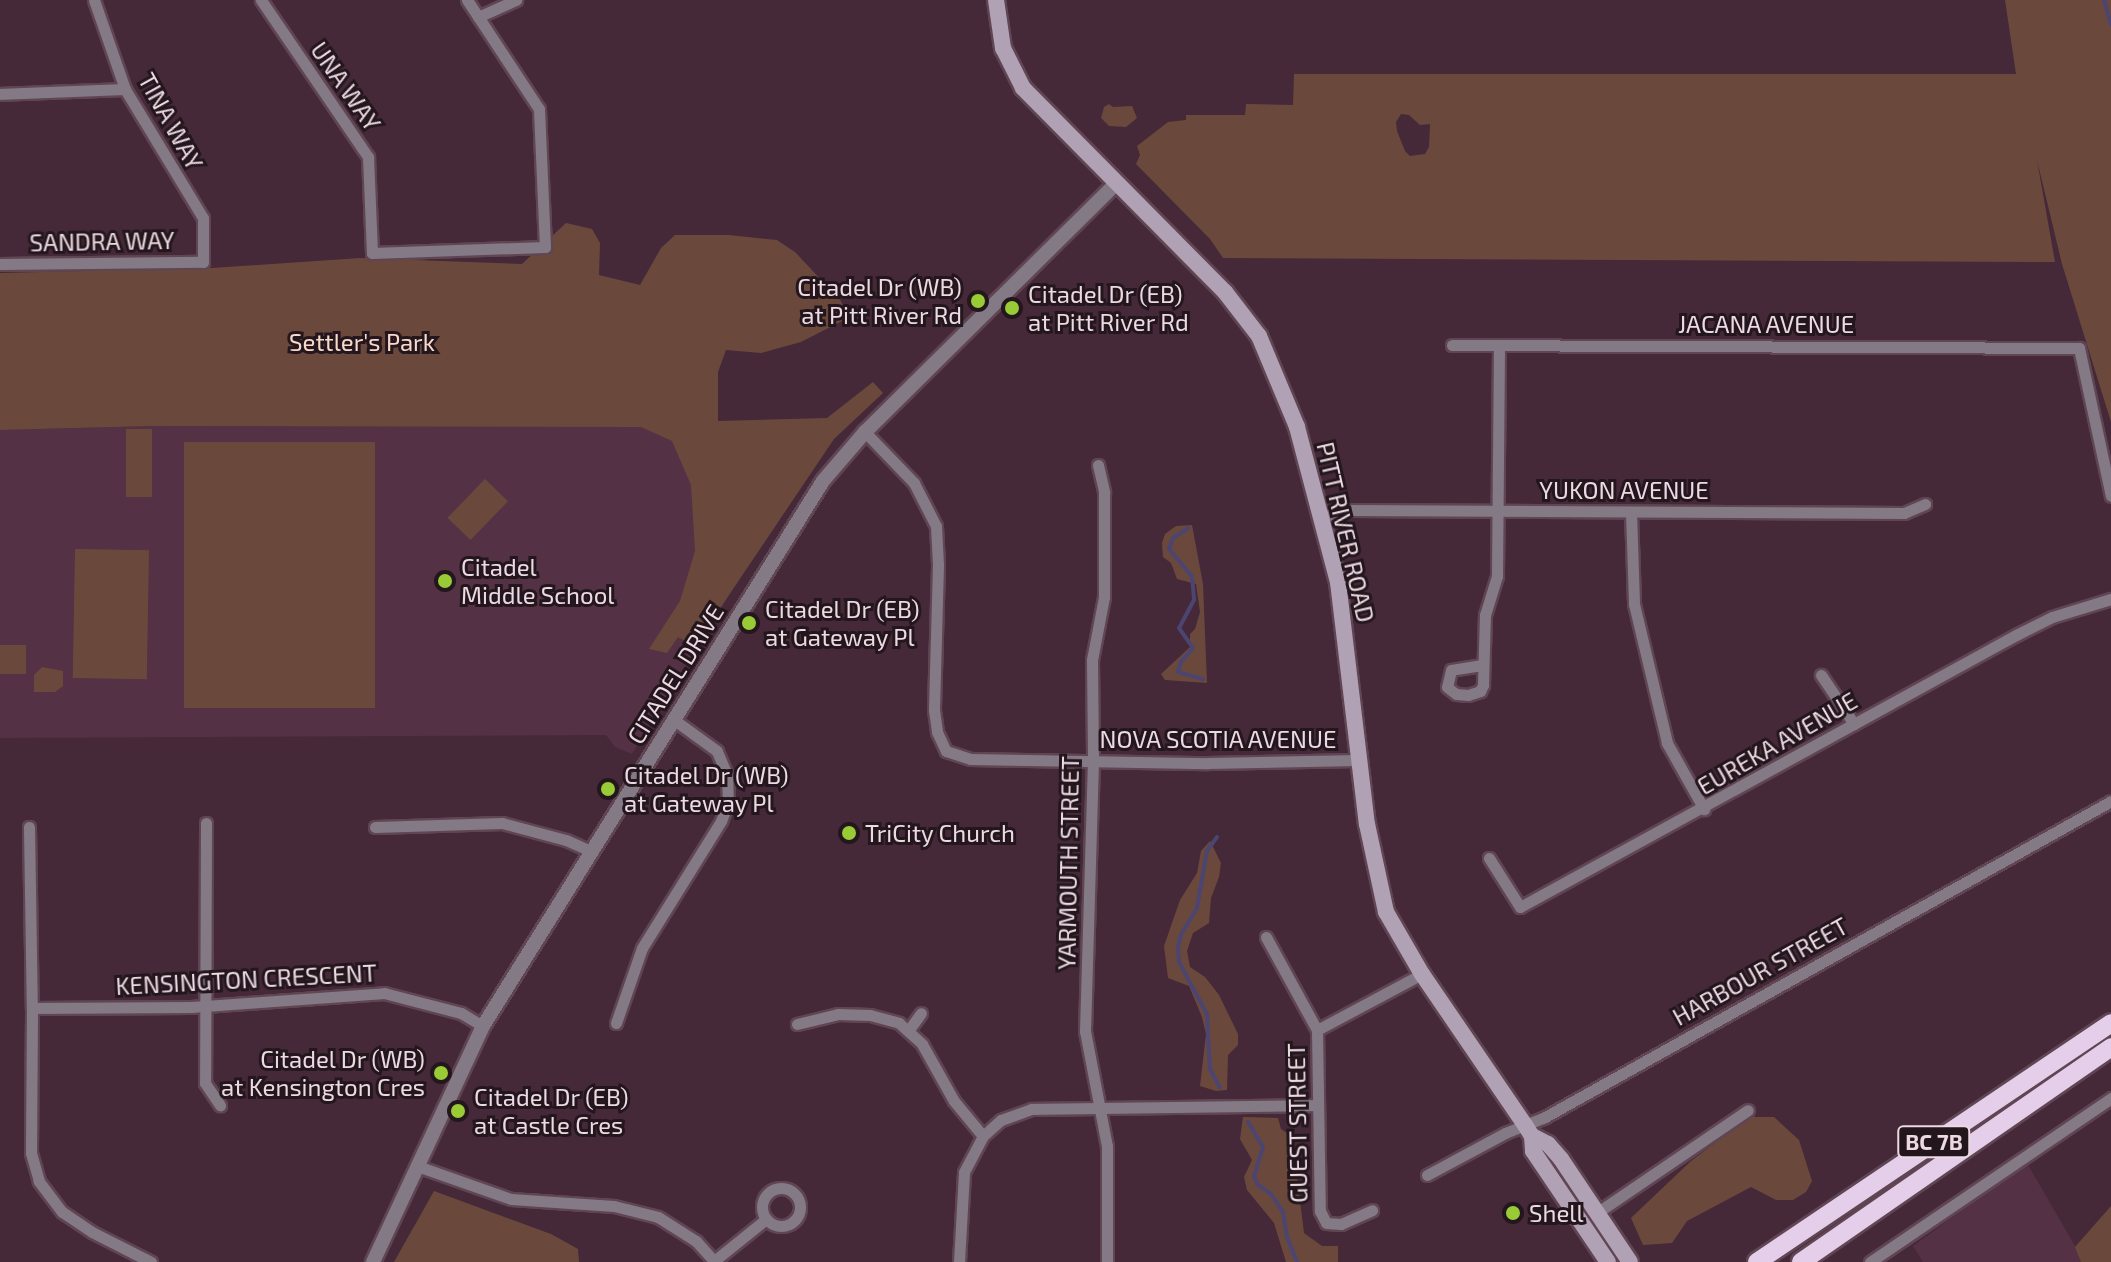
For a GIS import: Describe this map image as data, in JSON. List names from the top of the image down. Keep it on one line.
{"streets":{"highway":["BC 7B"],"main road":["PITT RIVER ROAD"],"street":["UNA WAY","TINA WAY","SANDRA WAY","JACANA AVENUE","YUKON AVENUE","CITADEL DRIVE","NOVA SCOTIA AVENUE","EUREKA AVENUE","YARMOUTH STREET","HARBOUR STREET","KENSINGTON CRESCENT","GUEST STREET"]},"crossings":[["TINA WAY","SANDRA WAY"],["YUKON AVENUE","PITT RIVER ROAD"],["PITT RIVER ROAD","CITADEL DRIVE"],["PITT RIVER ROAD","NOVA SCOTIA AVENUE"],["PITT RIVER ROAD","HARBOUR STREET"],["CITADEL DRIVE","NOVA SCOTIA AVENUE"],["CITADEL DRIVE","KENSINGTON CRESCENT"],["NOVA SCOTIA AVENUE","YARMOUTH STREET"]],"parks":["Settler's Park"],"places":["Citadel Dr (WB) at Pitt River Rd","Citadel Dr (EB) at Pitt River Rd","Citadel Middle School","Citadel Dr (EB) at Gateway Pl","Citadel Dr (WB) at Gateway Pl","TriCity Church","Citadel Dr (WB) at Kensington Cres","Citadel Dr (EB) at Castle Cres","Shell"]}
